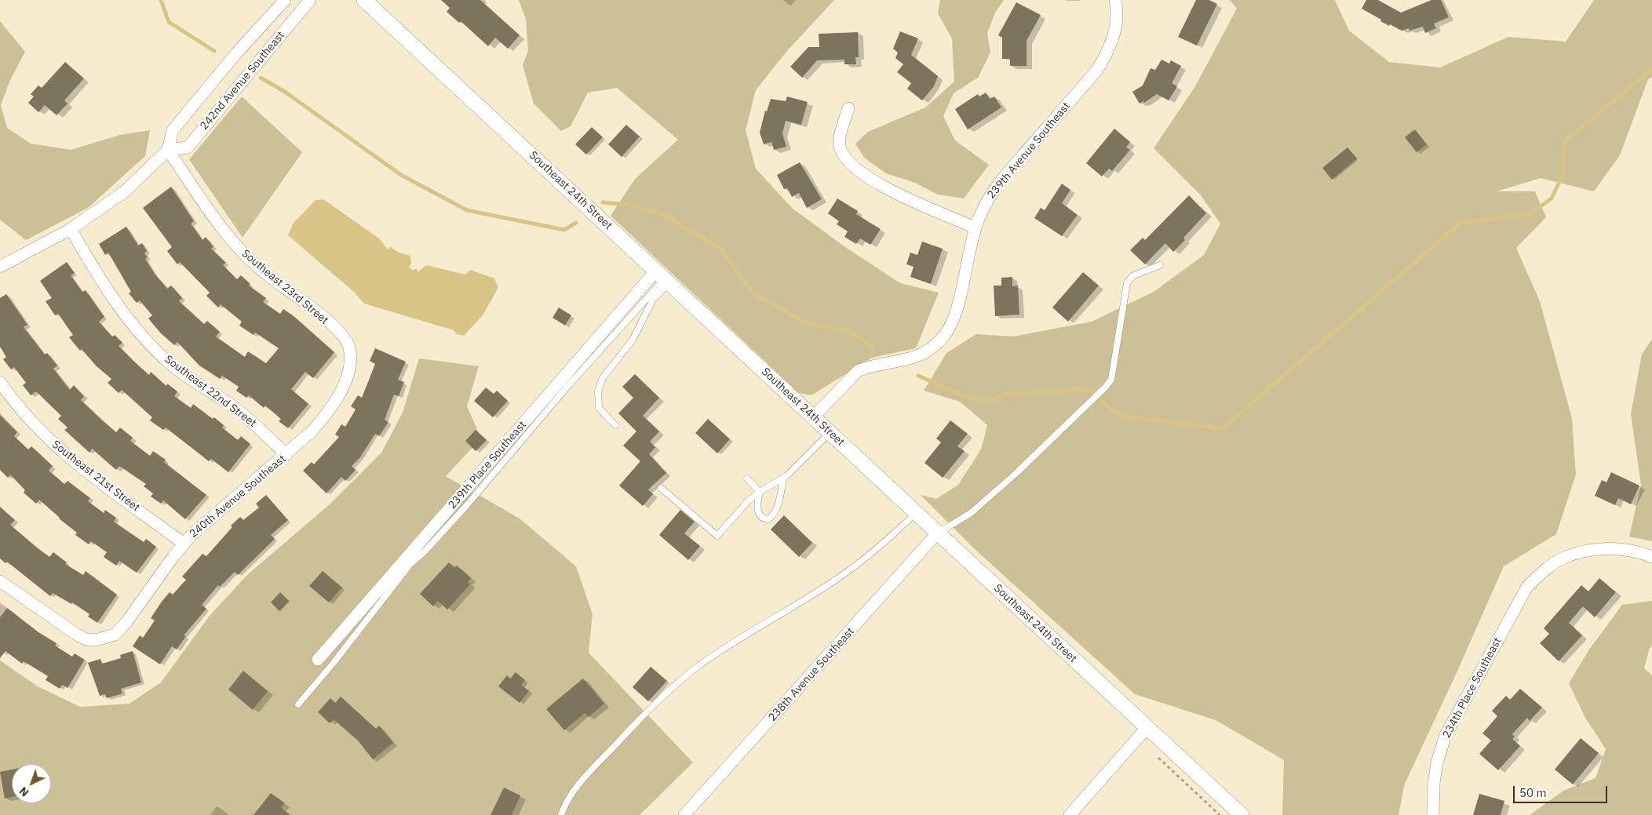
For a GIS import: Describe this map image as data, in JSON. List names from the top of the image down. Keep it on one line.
{"streets":{"street":["242nd Avenue Southeast","239th Avenue Southeast","Southeast 24th Street","Southeast 23rd Street","Southeast 22nd Street","239th Place Southeast","Southeast 21st Street","240th Avenue Southeast","238th Avenue Southeast","234th Place Southeast"]},"crossings":[["242nd Avenue Southeast","Southeast 23rd Street"],["239th Avenue Southeast","Southeast 24th Street"],["Southeast 24th Street","239th Place Southeast"],["Southeast 24th Street","238th Avenue Southeast"],["Southeast 23rd Street","240th Avenue Southeast"],["Southeast 22nd Street","240th Avenue Southeast"],["Southeast 21st Street","240th Avenue Southeast"]],"scale_bar":"50 m","north":"bottom left"}
